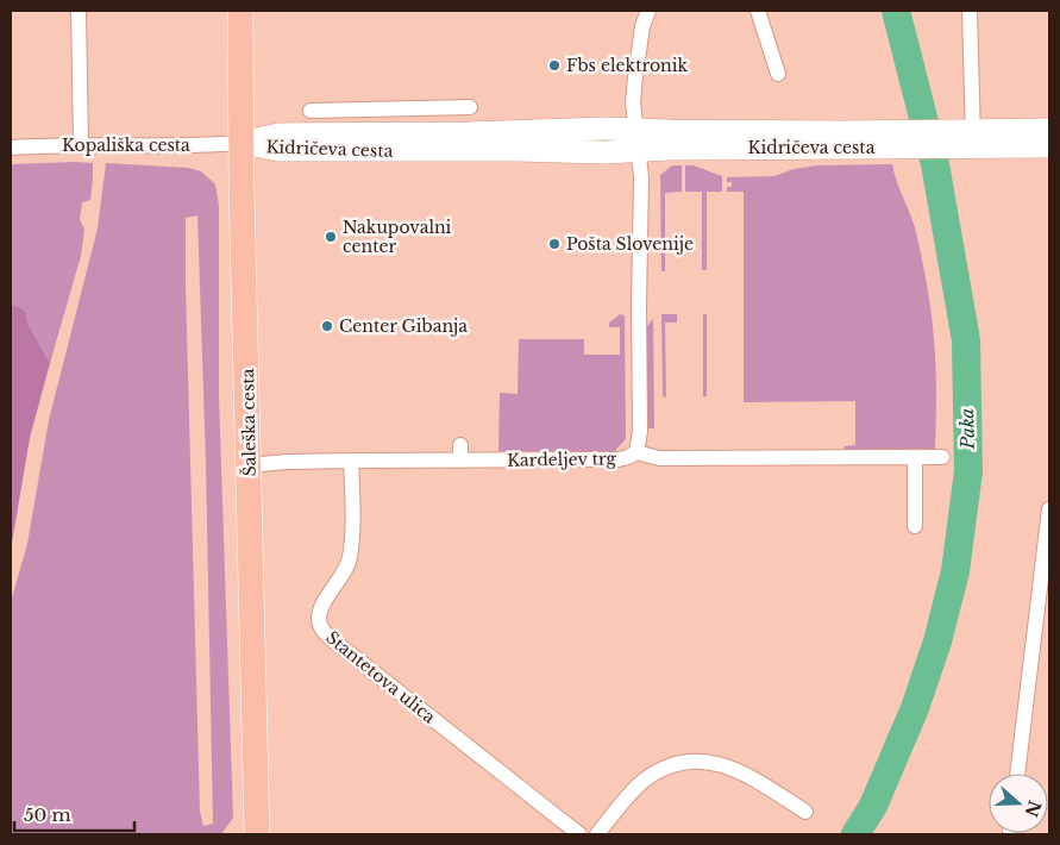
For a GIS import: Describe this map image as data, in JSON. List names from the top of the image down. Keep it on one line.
{"streets":{"main road":["Kidričeva cesta","Šaleška cesta"],"street":["Kopališka cesta","Kardeljev trg","Stantetova ulica"]},"crossings":[["Kopališka cesta","Kidričeva cesta"],["Kopališka cesta","Šaleška cesta"],["Kidričeva cesta","Šaleška cesta"],["Šaleška cesta","Kardeljev trg"],["Kardeljev trg","Stantetova ulica"]],"water":["Paka"],"places":["Fbs elektronik","Nakupovalni center","Pošta Slovenije","Center Gibanja"],"scale_bar":"50 m","north":"right"}
